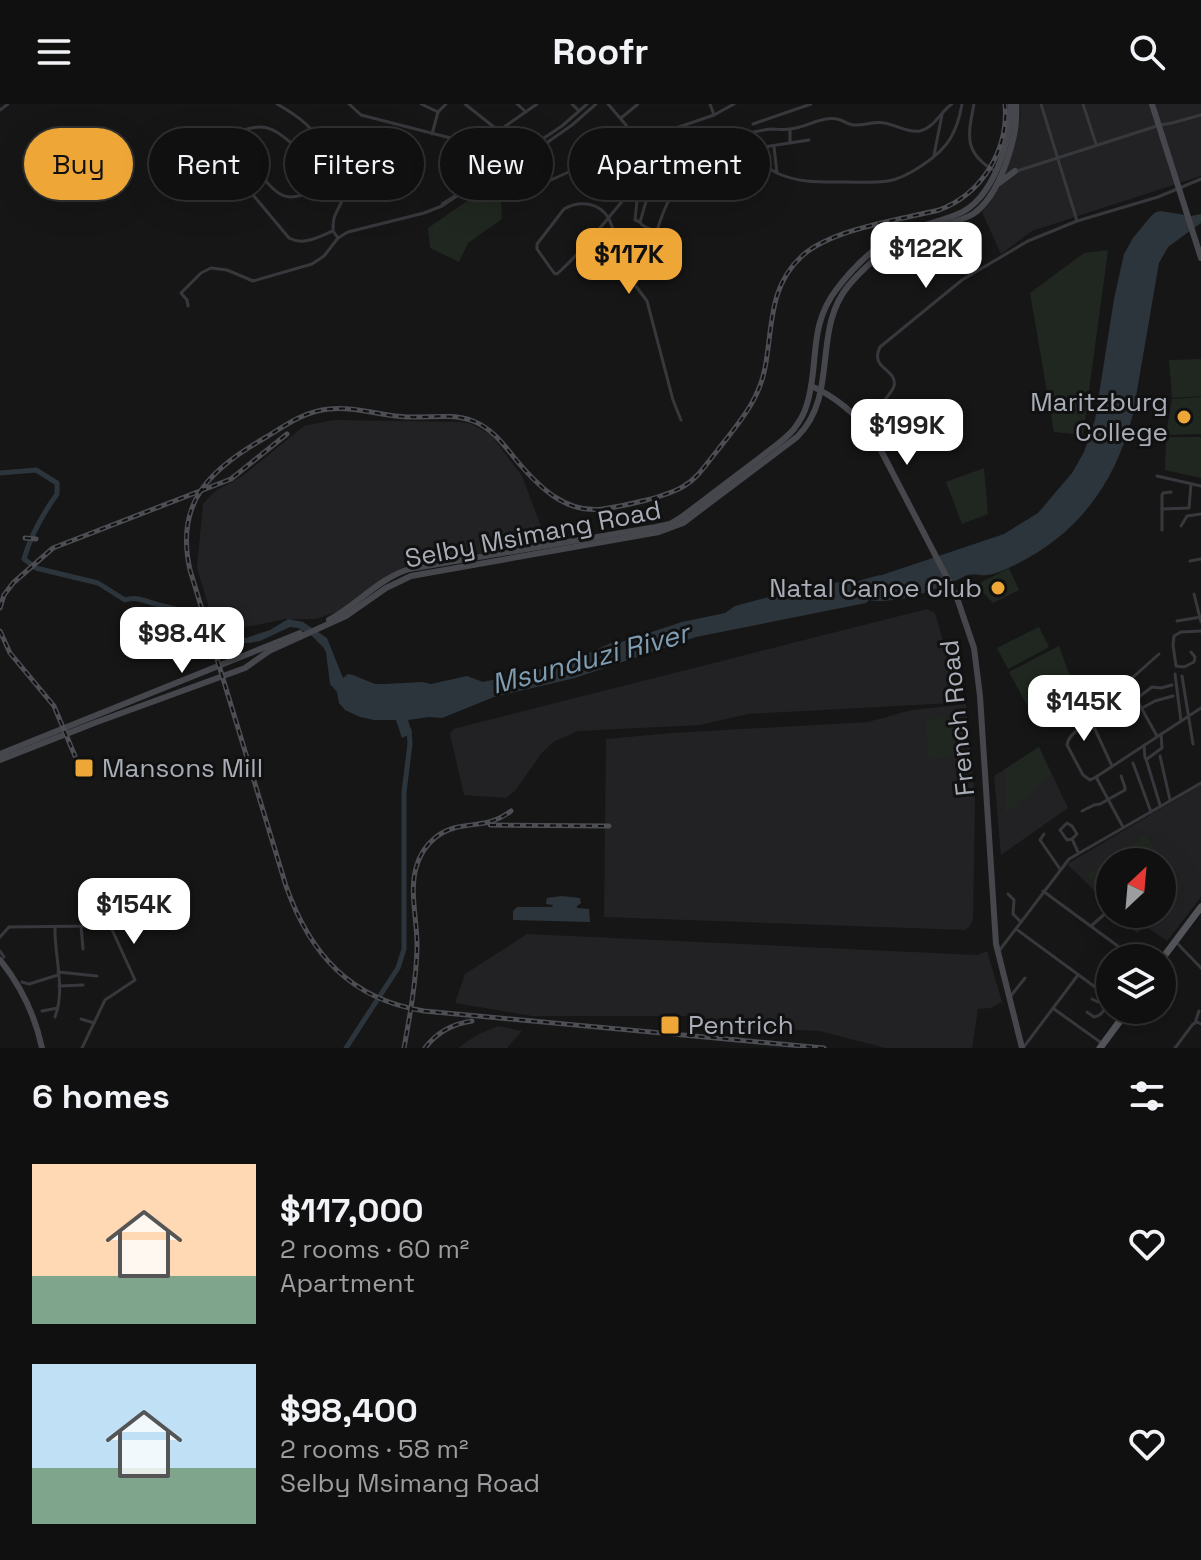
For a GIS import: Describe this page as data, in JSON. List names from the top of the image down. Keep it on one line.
{"streets":{"main road":["Selby Msimang Road","French Road"]},"crossings":[["Selby Msimang Road","French Road"]],"water":["Msunduzi River"],"places":{"other":["Maritzburg College","Natal Canoe Club"],"transit":["Mansons Mill","Pentrich"]},"north":"top right","page":{"header":"Roofr","chip":["Buy","Rent","Filters","New","Apartment"],"price":["$122K","$117K","$199K","$98.4K","$145K","$154K"],"heading":"6 homes","list":[{"name":"$117,000","note":"2 rooms · 60 m² · Apartment"},{"name":"$98,400","note":"2 rooms · 58 m² · Selby Msimang Road"}]}}
